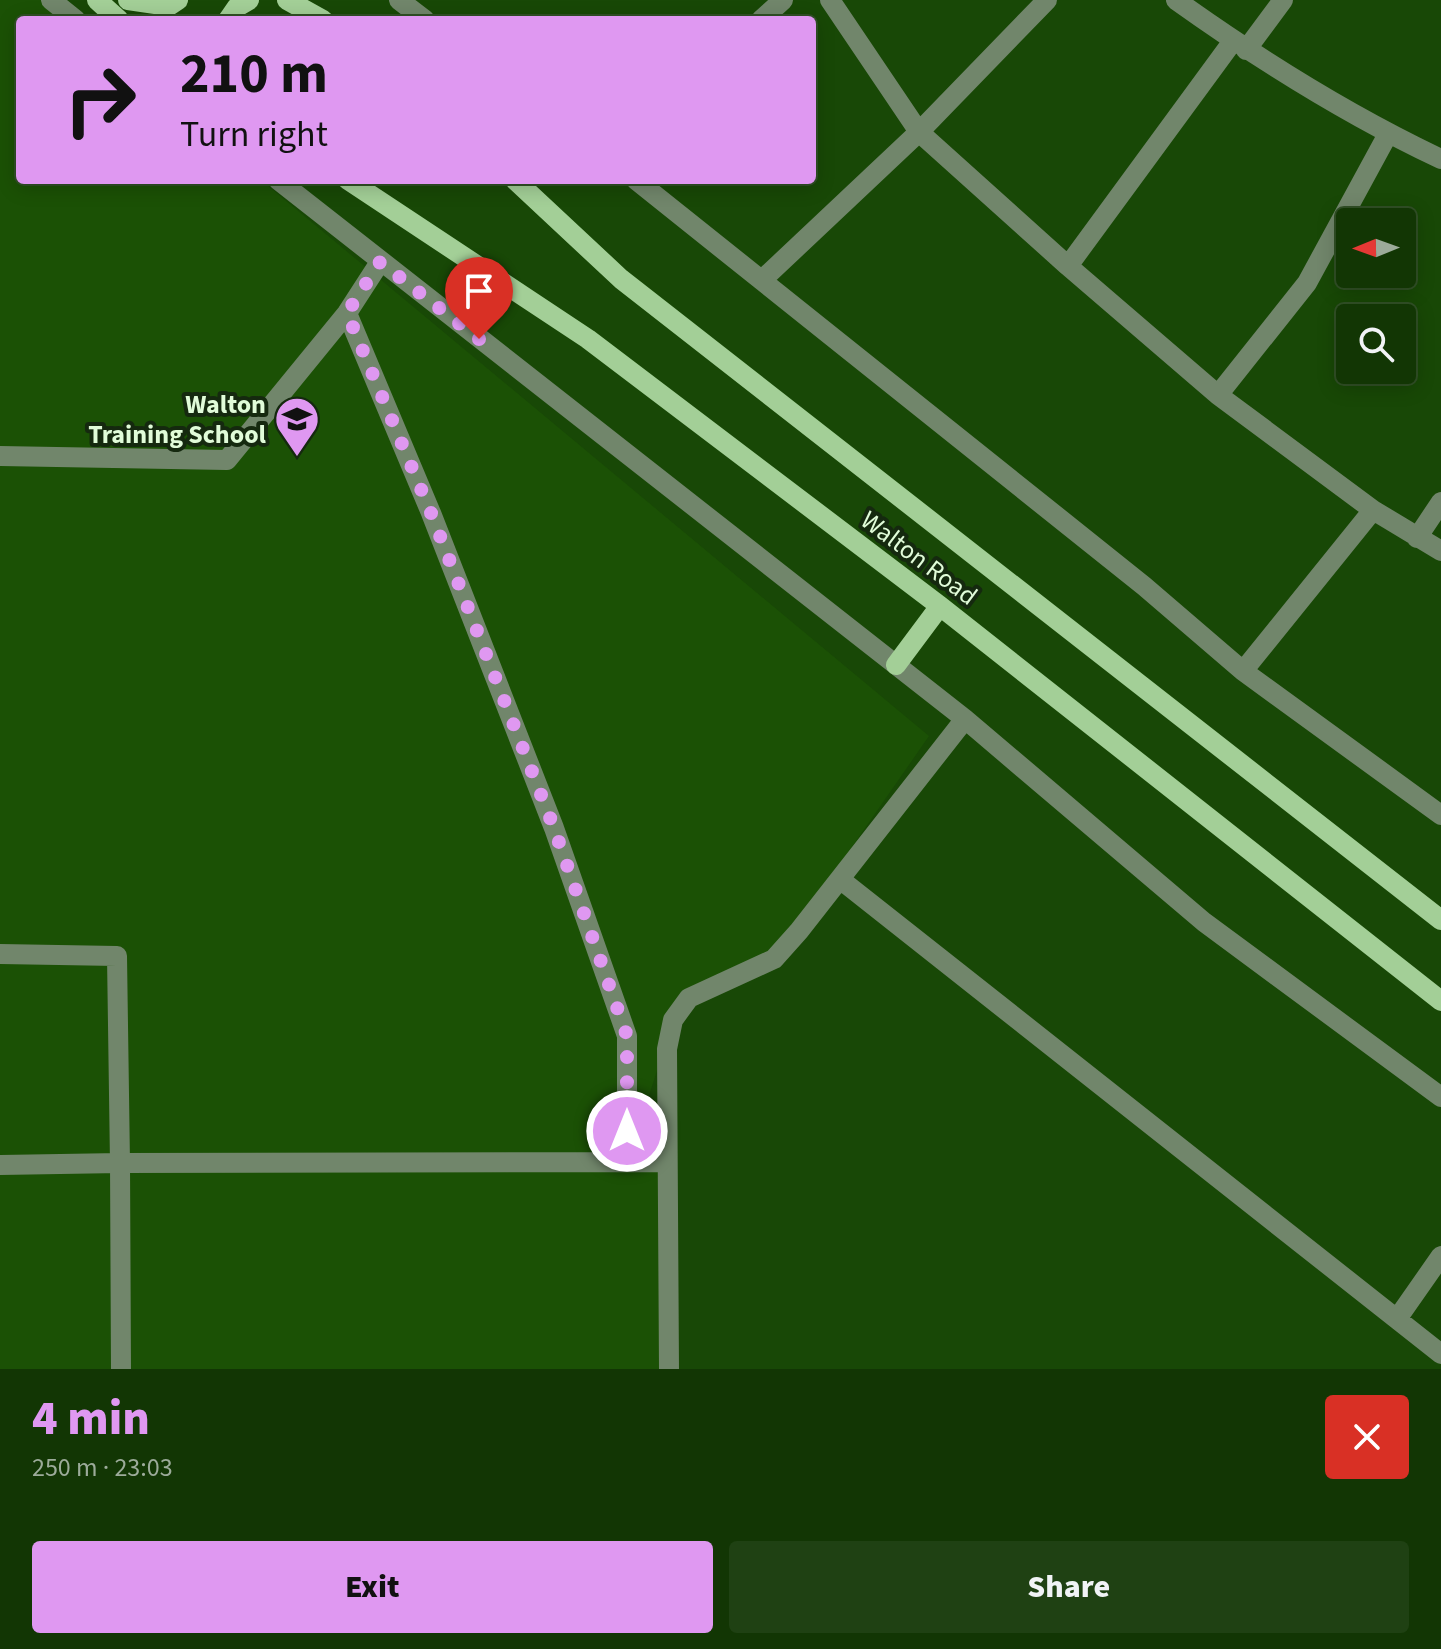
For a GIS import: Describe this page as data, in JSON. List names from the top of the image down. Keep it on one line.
{"streets":{"main road":["Walton Road"]},"places":{"school or university":["Walton Training School"]},"north":"left","page":{"turn":["210 m","Turn right"],"heading":["4 min","250 m · 23:03"],"buttons":["Exit","Share"]}}
